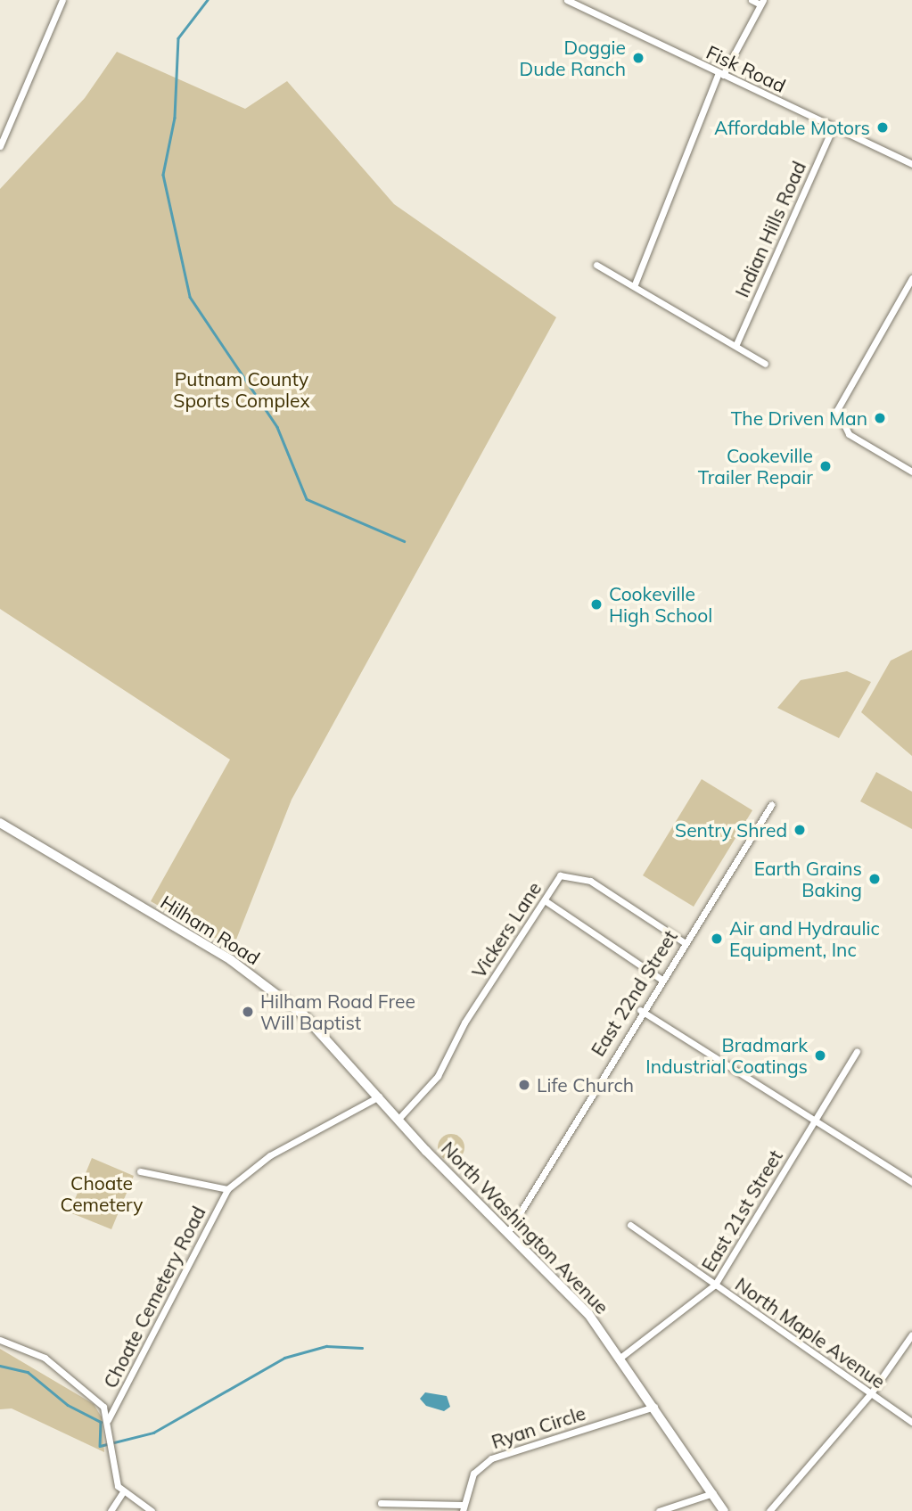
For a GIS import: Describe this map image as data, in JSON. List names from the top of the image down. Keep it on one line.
{"streets":{"main road":["Hilham Road","North Washington Avenue"],"street":["Fisk Road","Indian Hills Road","Vickers Lane","East 22nd Street","East 21st Street","Choate Cemetery Road","North Maple Avenue","Ryan Circle"]},"crossings":[["Fisk Road","Indian Hills Road"],["Hilham Road","North Washington Avenue"],["Hilham Road","Choate Cemetery Road"],["Vickers Lane","East 22nd Street"],["Vickers Lane","North Washington Avenue"],["East 22nd Street","North Washington Avenue"],["East 21st Street","North Washington Avenue"],["East 21st Street","North Maple Avenue"],["North Washington Avenue","Choate Cemetery Road"],["North Washington Avenue","Ryan Circle"]],"parks":["Putnam County Sports Complex","Choate Cemetery"],"places":["Doggie Dude Ranch","Affordable Motors","The Driven Man","Cookeville Trailer Repair","Cookeville High School","Sentry Shred","Earth Grains Baking","Air and Hydraulic Equipment, Inc","Hilham Road Free Will Baptist","Bradmark Industrial Coatings","Life Church"]}
